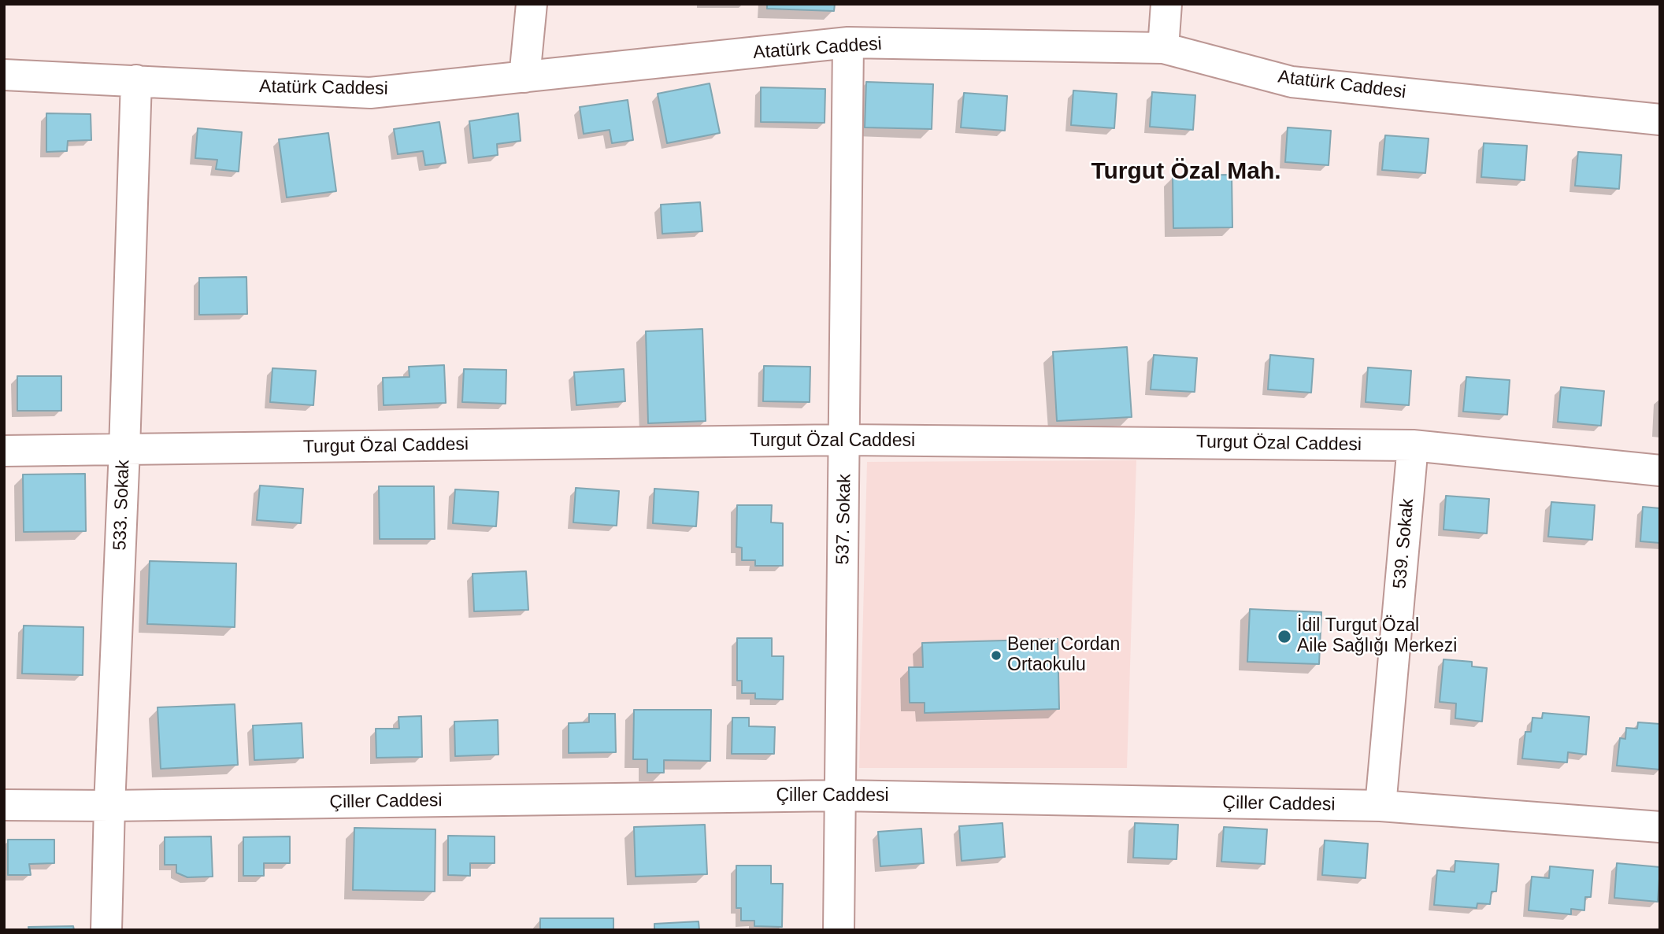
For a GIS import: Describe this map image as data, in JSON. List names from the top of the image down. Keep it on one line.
{"streets":{"street":["Atatürk Caddesi","Turgut Özal Caddesi","533. Sokak","537. Sokak","539. Sokak","Çiller Caddesi"]},"crossings":[["Atatürk Caddesi","533. Sokak"],["Atatürk Caddesi","537. Sokak"],["Turgut Özal Caddesi","533. Sokak"],["Turgut Özal Caddesi","537. Sokak"],["Turgut Özal Caddesi","539. Sokak"],["533. Sokak","Çiller Caddesi"],["537. Sokak","Çiller Caddesi"],["539. Sokak","Çiller Caddesi"]],"districts":["Turgut Özal Mah."],"places":["İdil Turgut Özal Aile Sağlığı Merkezi","Bener Cordan Ortaokulu"]}
